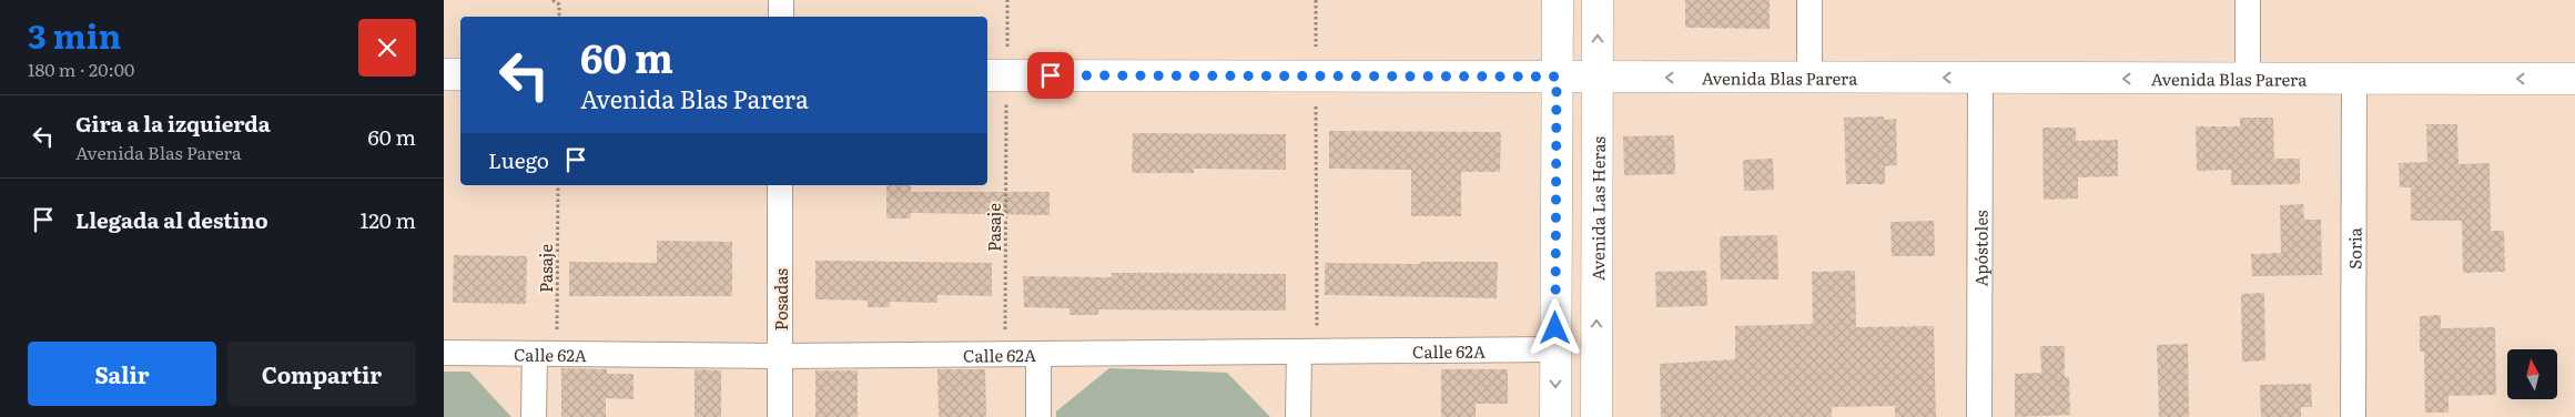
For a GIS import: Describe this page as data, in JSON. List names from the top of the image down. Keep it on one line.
{"streets":{"main road":["Avenida Blas Parera","Avenida Las Heras"],"street":["Apóstoles","Soria","Posadas","Calle 62A"],"path":["Pasaje"]},"crossings":[["Avenida Blas Parera","Avenida Las Heras"],["Avenida Blas Parera","Pasaje"],["Avenida Blas Parera","Apóstoles"],["Avenida Blas Parera","Soria"],["Pasaje","Calle 62A"],["Posadas","Calle 62A"]],"one_way":["Avenida Blas Parera"],"north":"top","page":{"heading":["3 min","180 m · 20:00"],"turn":["60 m","Avenida Blas Parera"],"list":[{"name":"Gira a la izquierda","note":"Avenida Blas Parera","value":"60 m"},{"name":"Llegada al destino","value":"120 m"}],"then":"Luego","buttons":["Salir","Compartir"]}}
